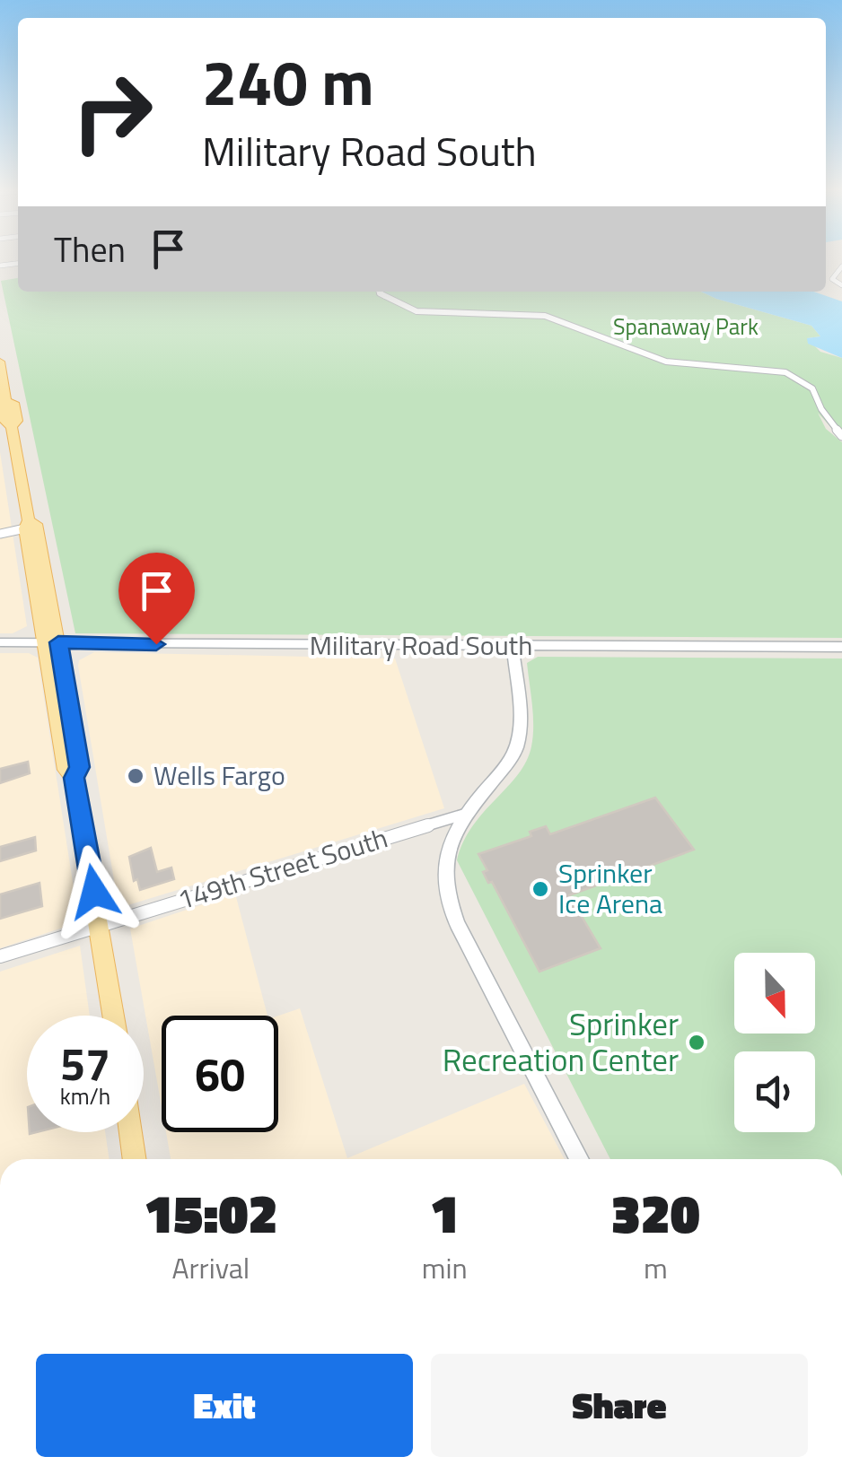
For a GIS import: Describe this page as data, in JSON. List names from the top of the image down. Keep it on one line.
{"streets":{"main road":["Military Road South"],"street":["149th Street South"]},"parks":["Spanaway Park"],"places":["Wells Fargo","Sprinker Ice Arena","Sprinker Recreation Center"],"north":"bottom","page":{"turn":["240 m","Military Road South"],"then":"Then","speed":"57 km/h","limit":"60","eta":["15:02","Arrival","1","min","320","m"],"buttons":["Exit","Share"]}}
